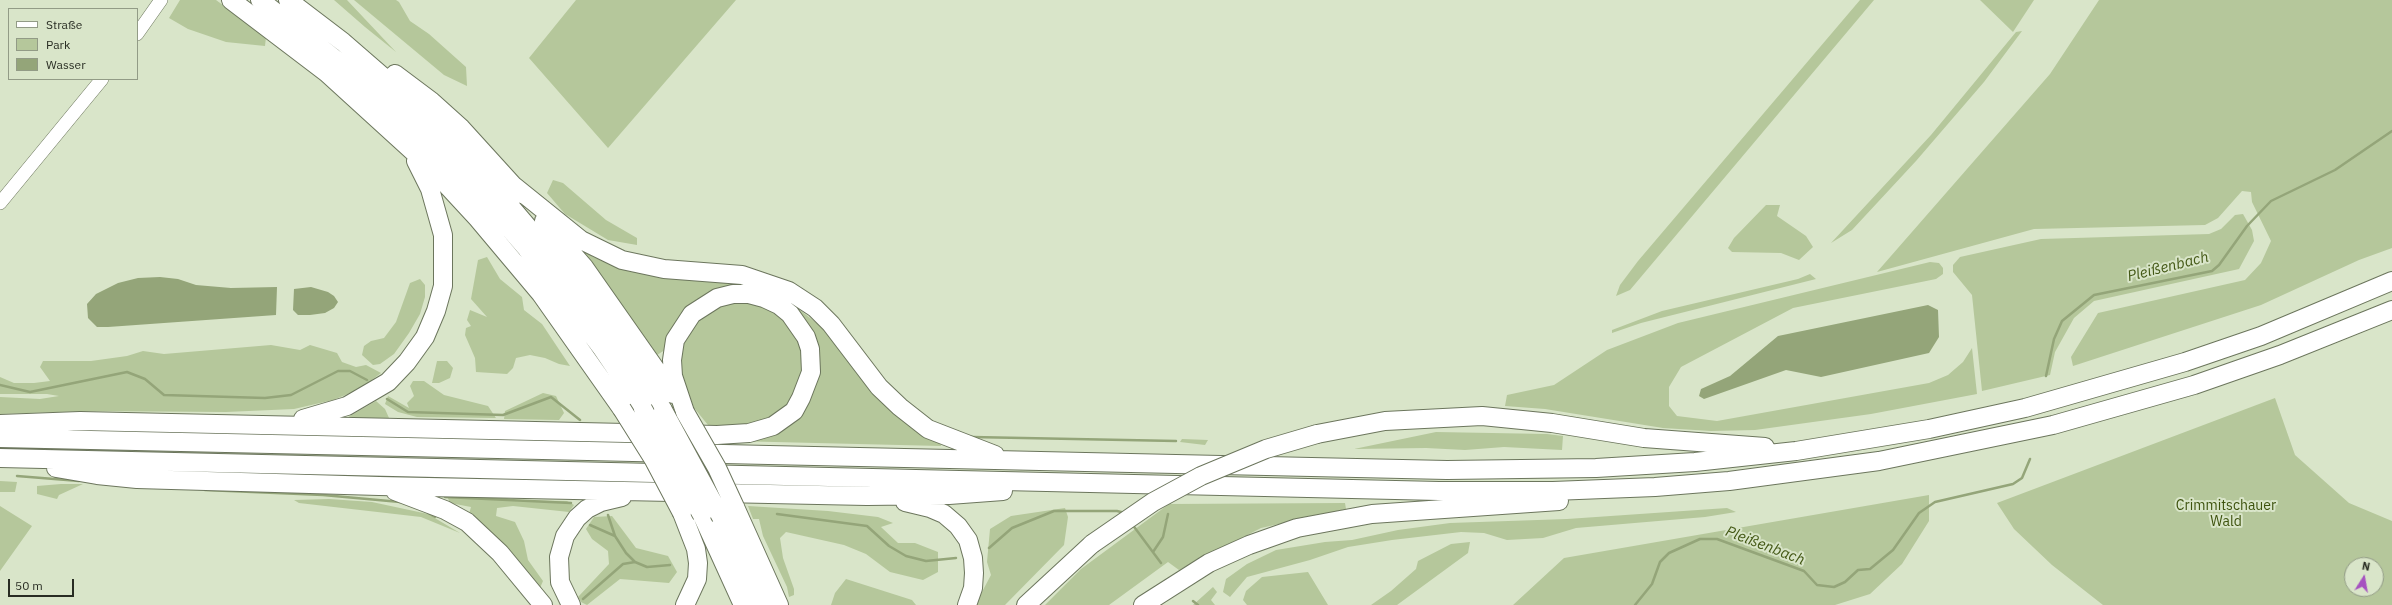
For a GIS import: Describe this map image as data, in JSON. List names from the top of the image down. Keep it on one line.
{"water":["Pleißenbach"],"parks":["Crimmitschauer Wald"],"legend":["Straße","Park","Wasser"],"scale_bar":"50 m","north":"top"}
